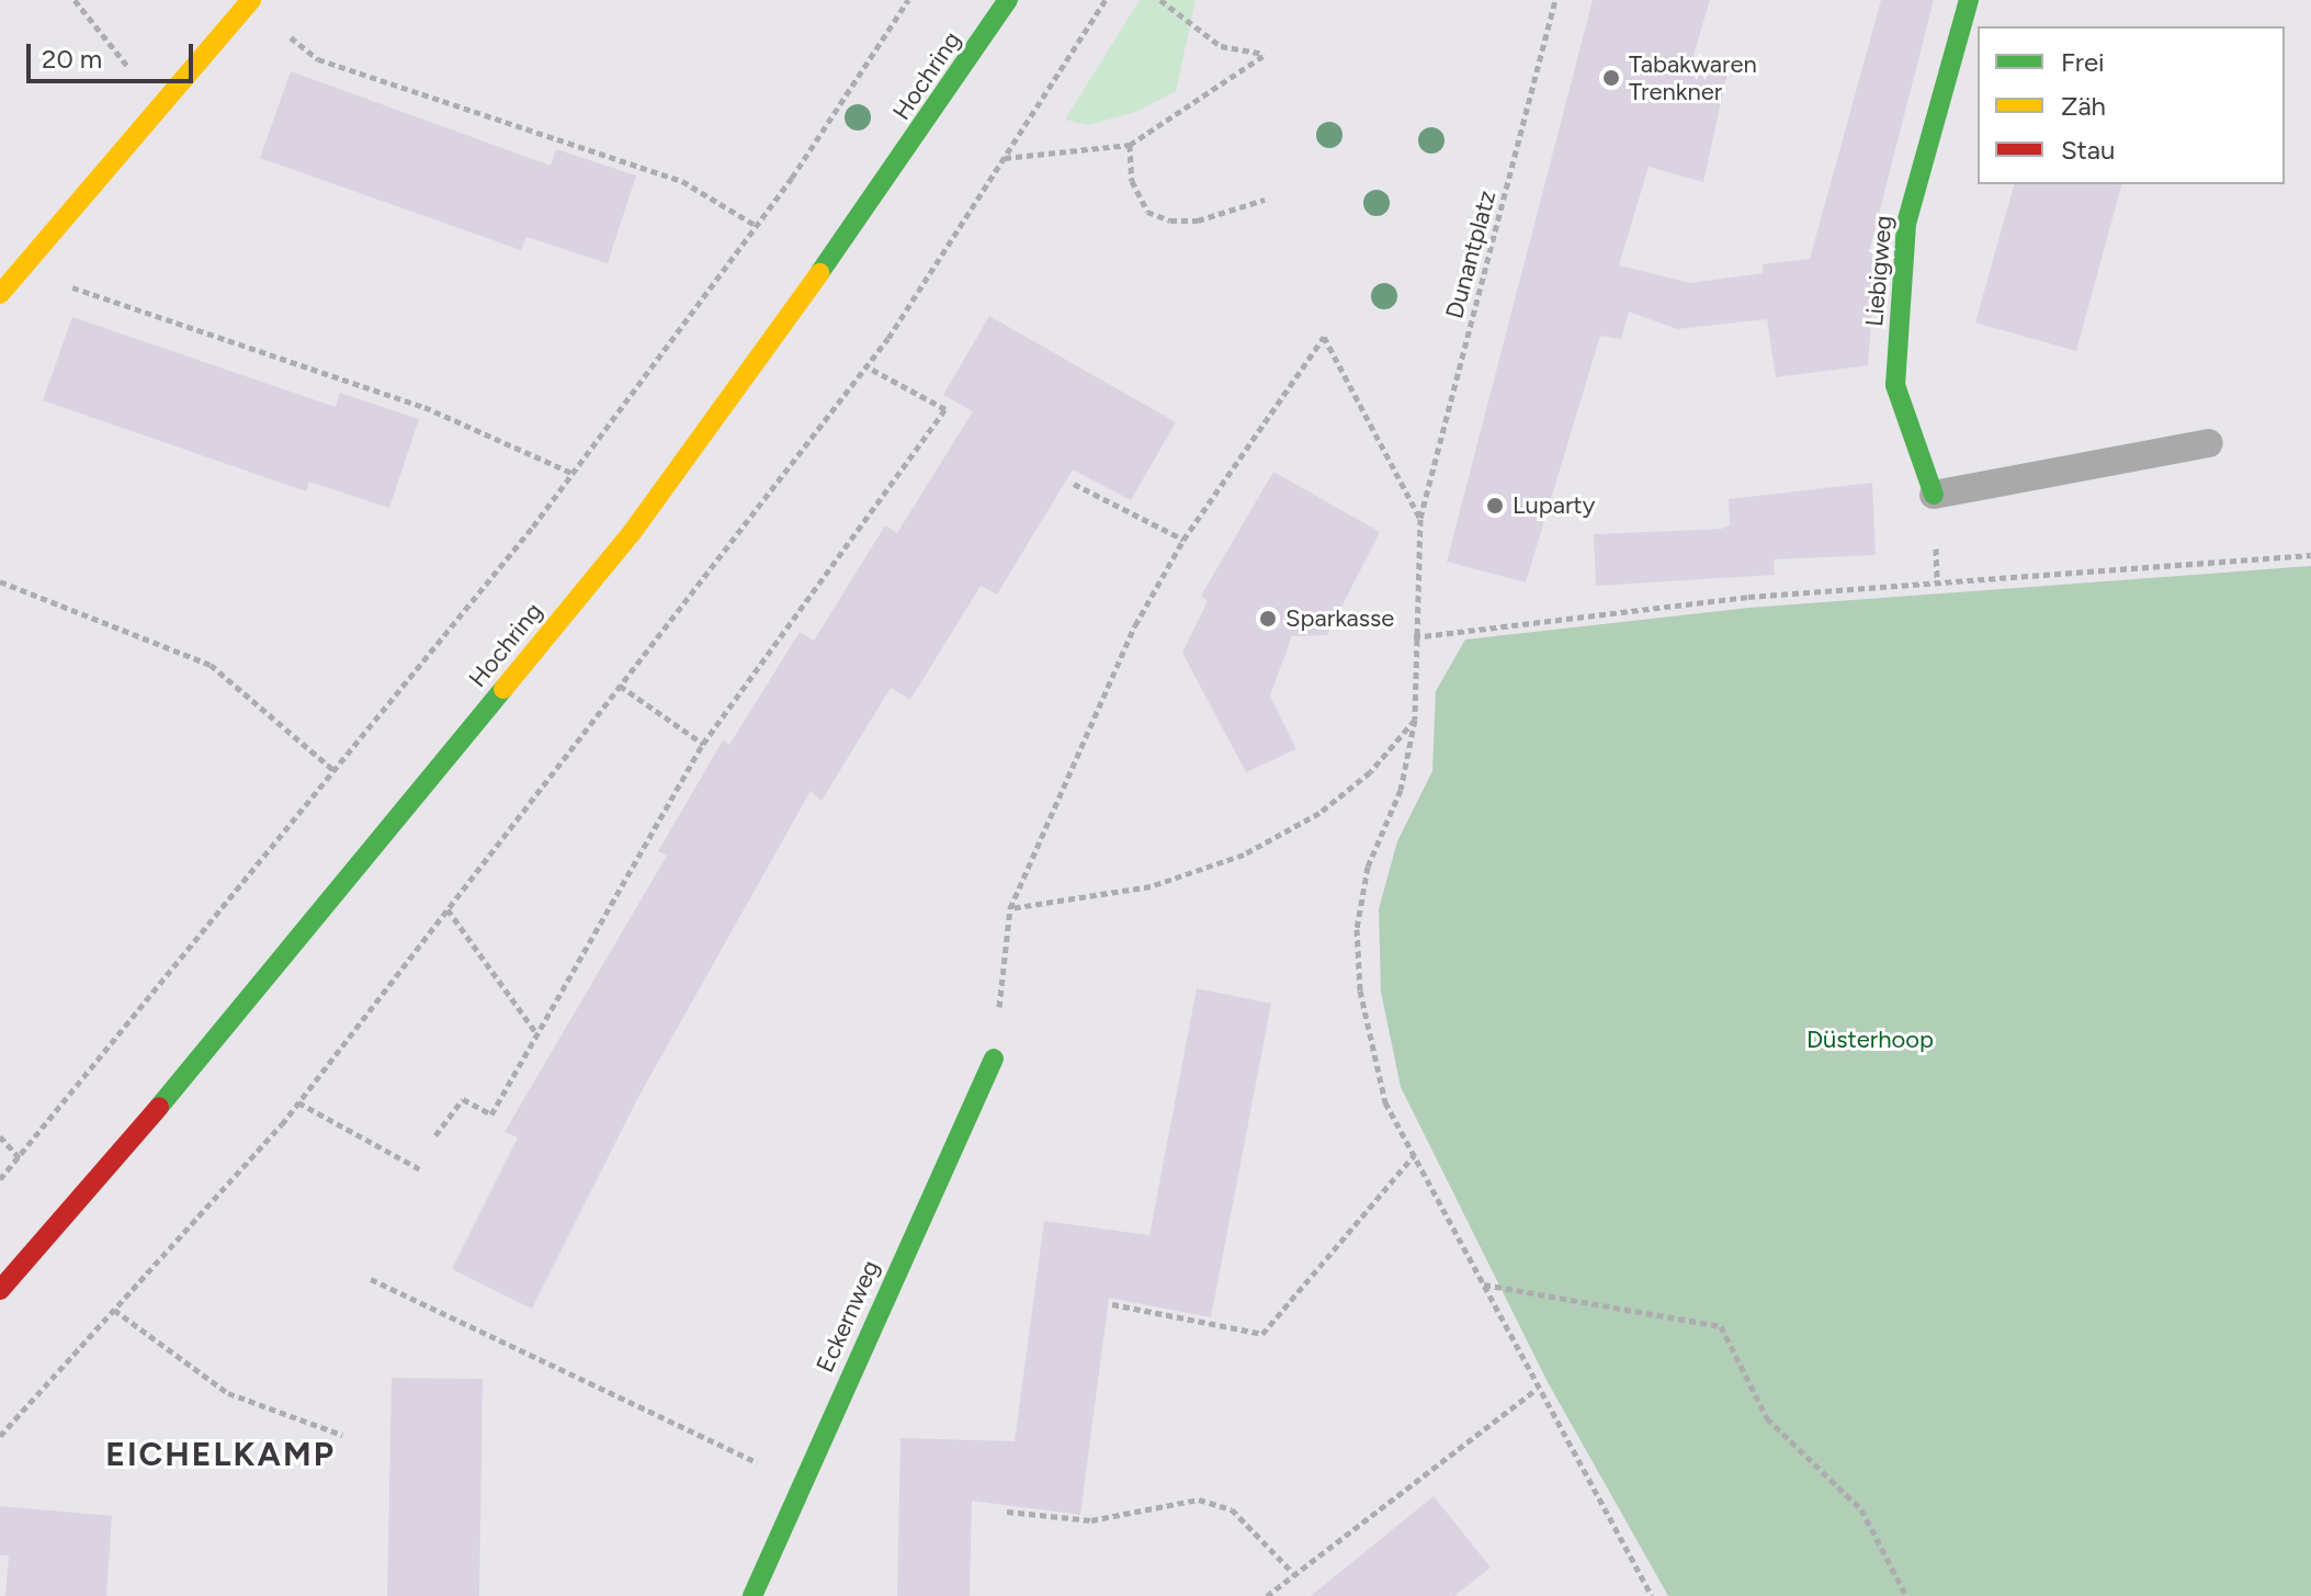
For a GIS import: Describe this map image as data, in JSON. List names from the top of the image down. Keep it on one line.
{"streets":{"street":["Hochring","Liebigweg","Eckernweg"],"path":["Dunantplatz"]},"districts":["EICHELKAMP"],"parks":["Düsterhoop"],"places":["Tabakwaren Trenkner","Luparty","Sparkasse"],"legend":["Frei","Zäh","Stau"],"scale_bar":"20 m"}
